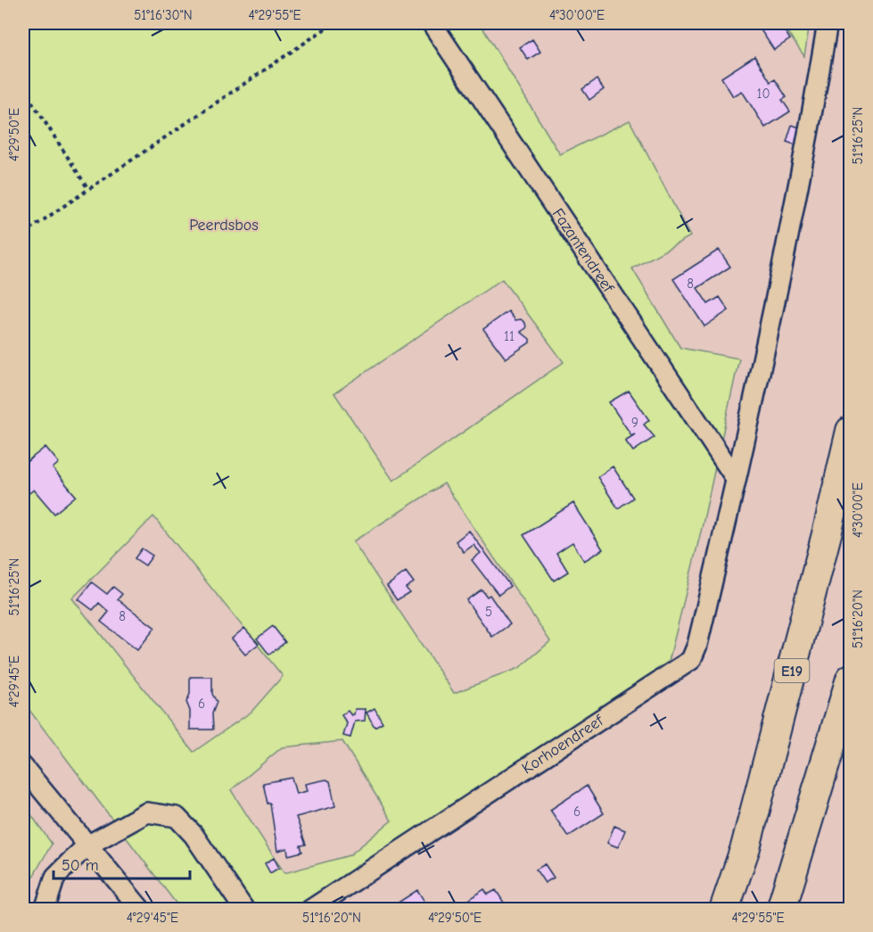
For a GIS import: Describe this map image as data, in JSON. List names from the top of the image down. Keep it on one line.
{"streets":{"highway":["E19"],"street":["Fazantendreef","Korhoendreef"]},"crossings":[["Fazantendreef","Korhoendreef"]],"parks":["Peerdsbos"],"house_numbers":["10","8","11","9","5","8","6","6"],"scale_bar":"50 m","coordinates":["51°16'30\"N","4°29'55\"E","4°30'00\"E","4°29'50\"E","51°16'25\"N","51°16'20\"N","4°29'45\"E"]}
